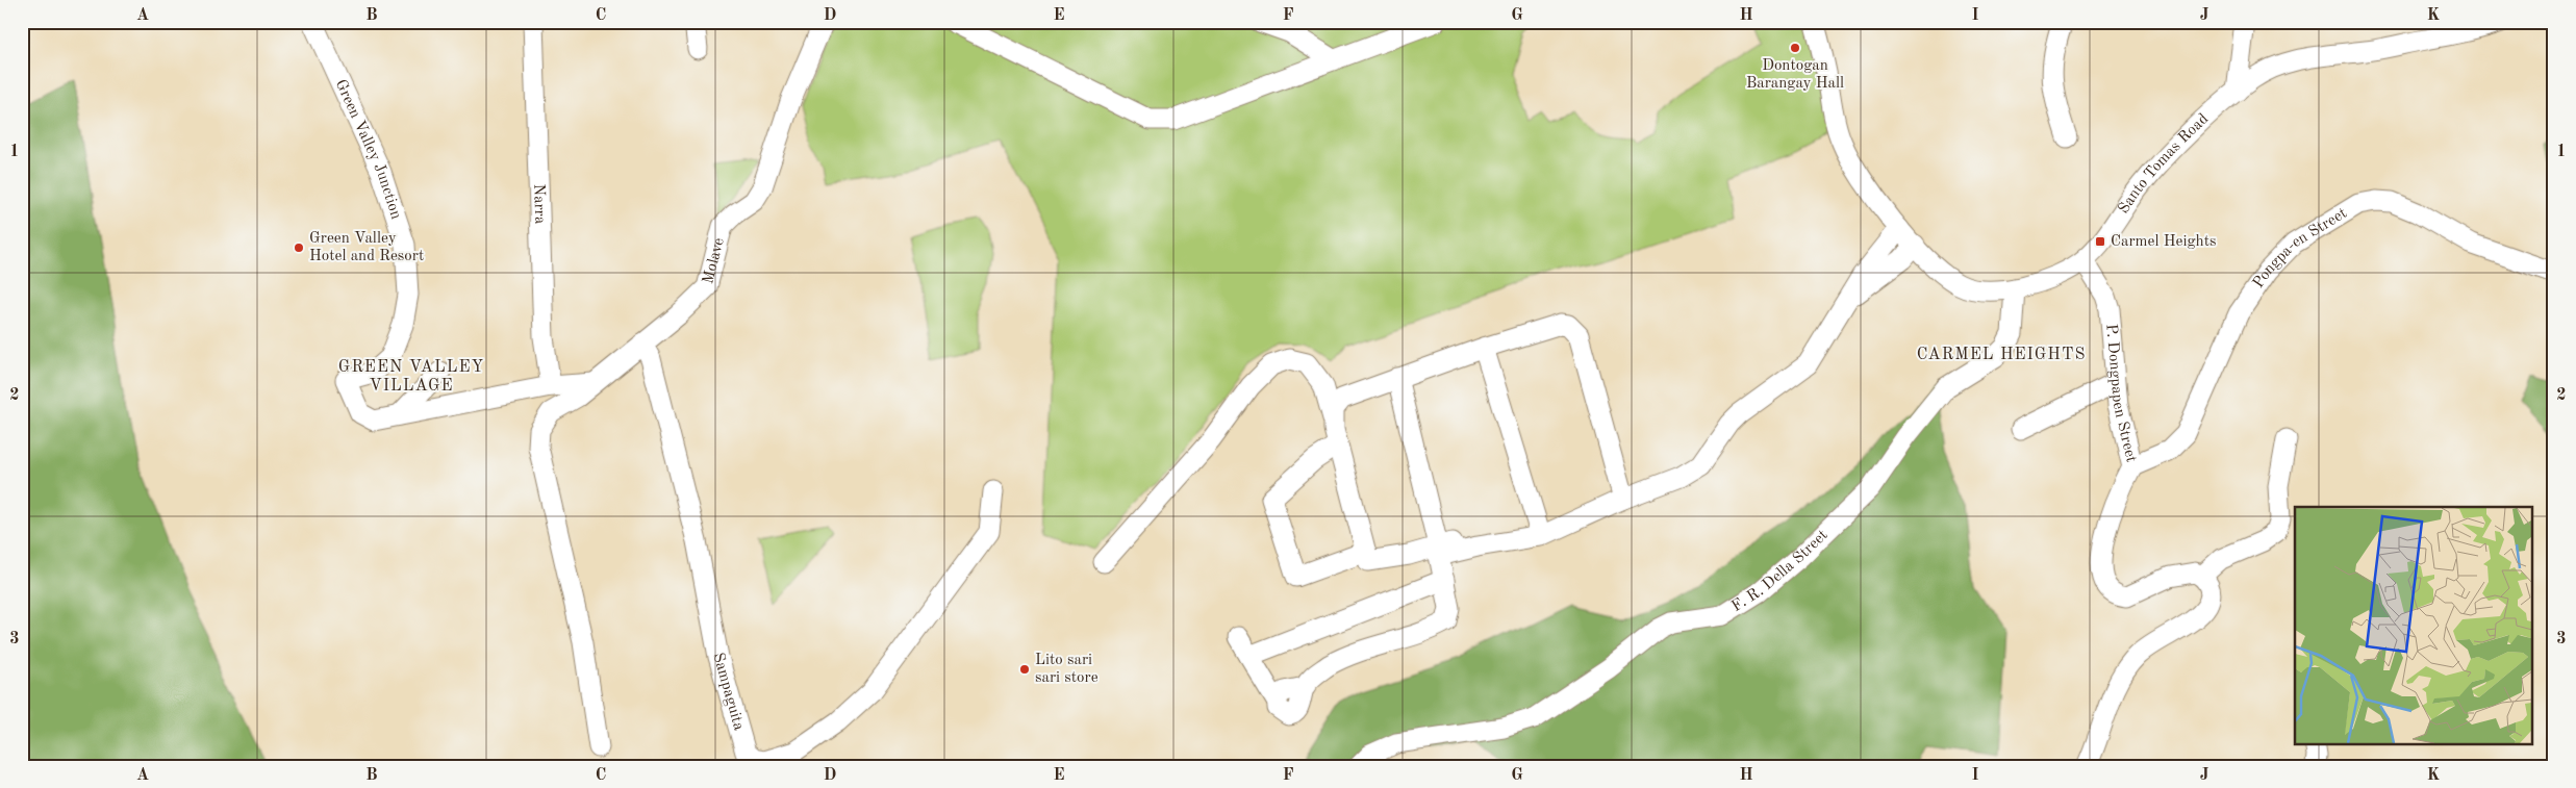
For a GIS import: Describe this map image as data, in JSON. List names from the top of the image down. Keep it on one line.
{"streets":{"street":["Green Valley Junction","Santo Tomas Road","Narra","Pongpa-en Street","Molave","P. Dongpapen Street","F. R. Della Street","Sampaguita"]},"crossings":[["Green Valley Junction","Narra"],["Green Valley Junction","Molave"],["Santo Tomas Road","P. Dongpapen Street"],["Santo Tomas Road","F. R. Della Street"],["Pongpa-en Street","P. Dongpapen Street"],["Molave","Sampaguita"]],"districts":["CARMEL HEIGHTS","GREEN VALLEY VILLAGE"],"places":{"other":["Dontogan Barangay Hall","Green Valley Hotel and Resort","Lito sari sari store"],"transit":["Carmel Heights"]},"grid":{"columns":["A","B","C","D","E","F","G","H","I","J","K"],"rows":["1","2","3"]}}
